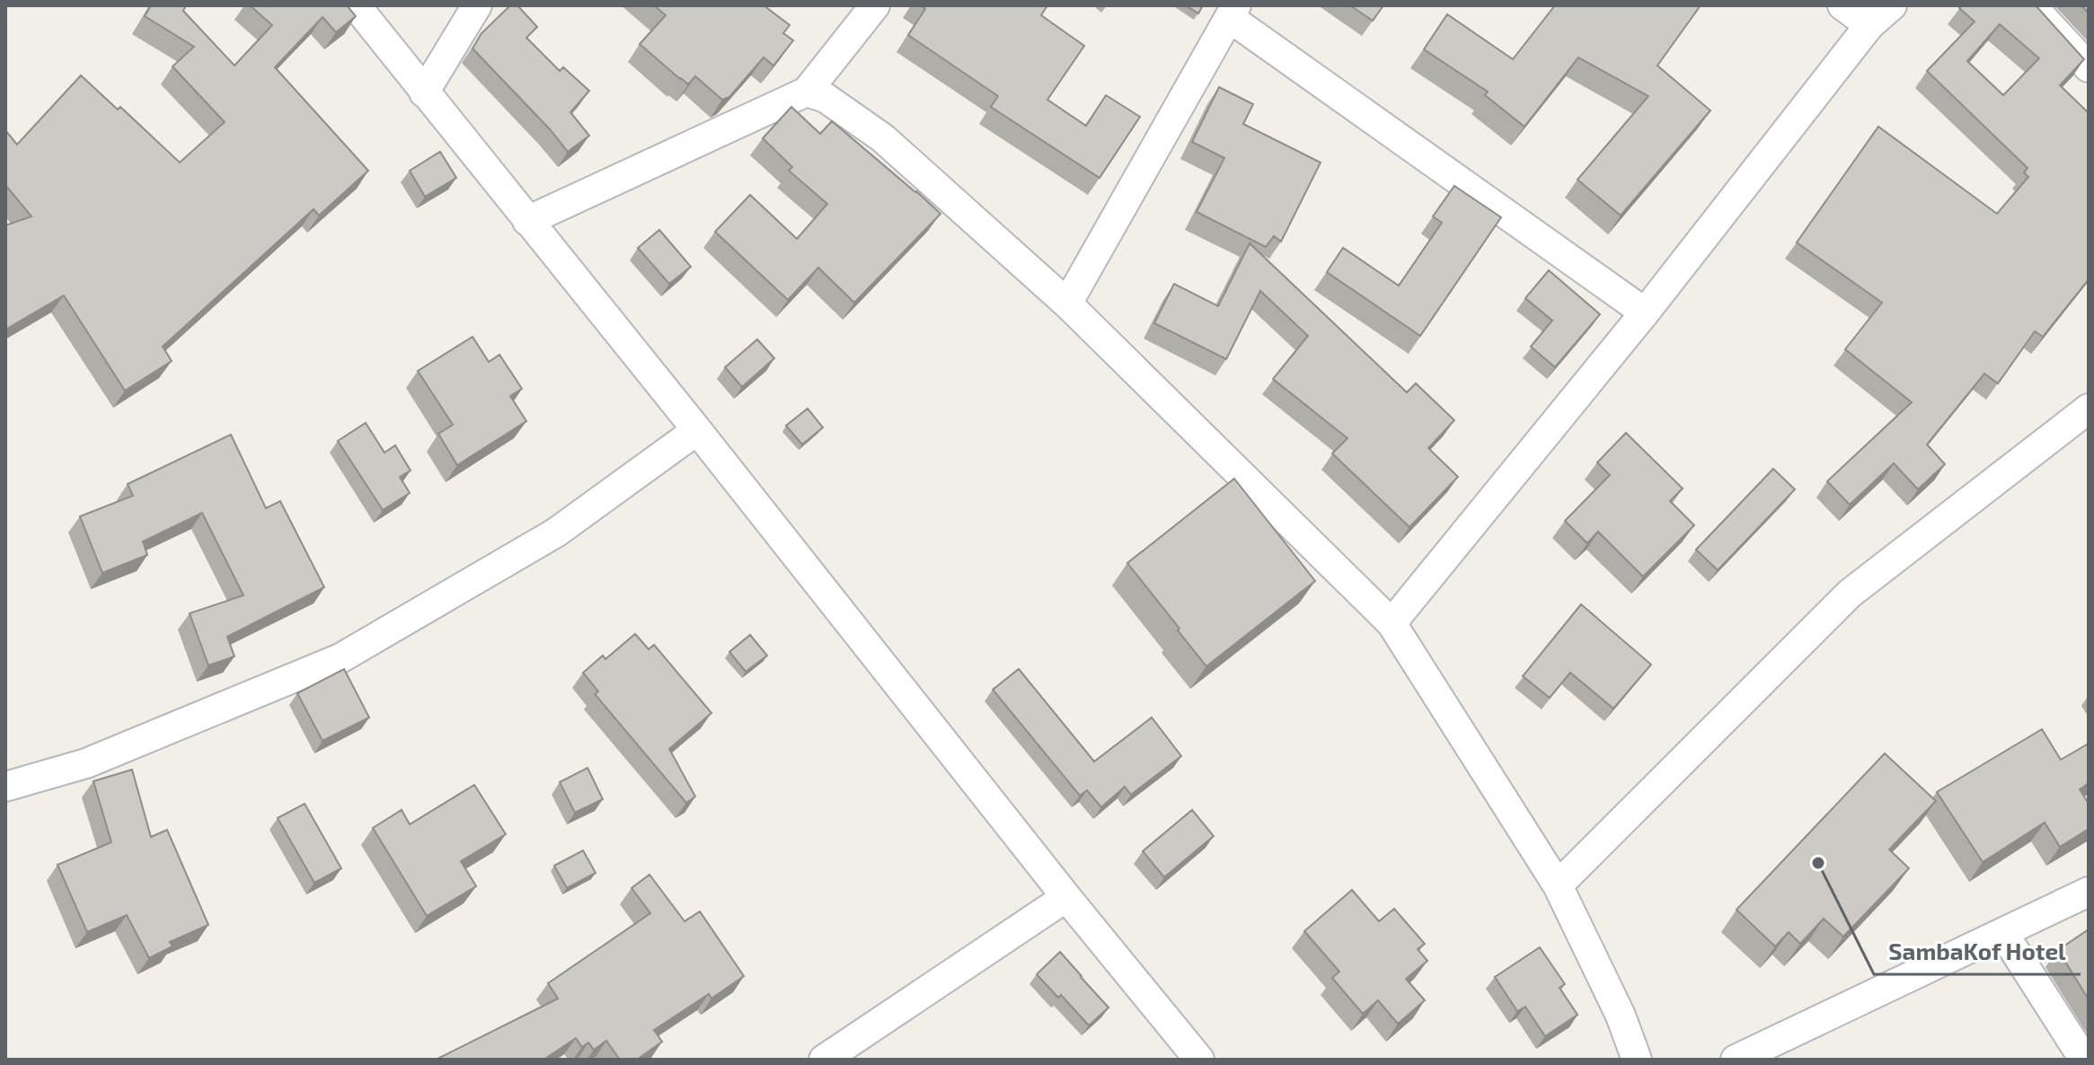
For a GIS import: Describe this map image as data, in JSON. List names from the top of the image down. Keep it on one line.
{"places":["SambaKof Hotel"]}
